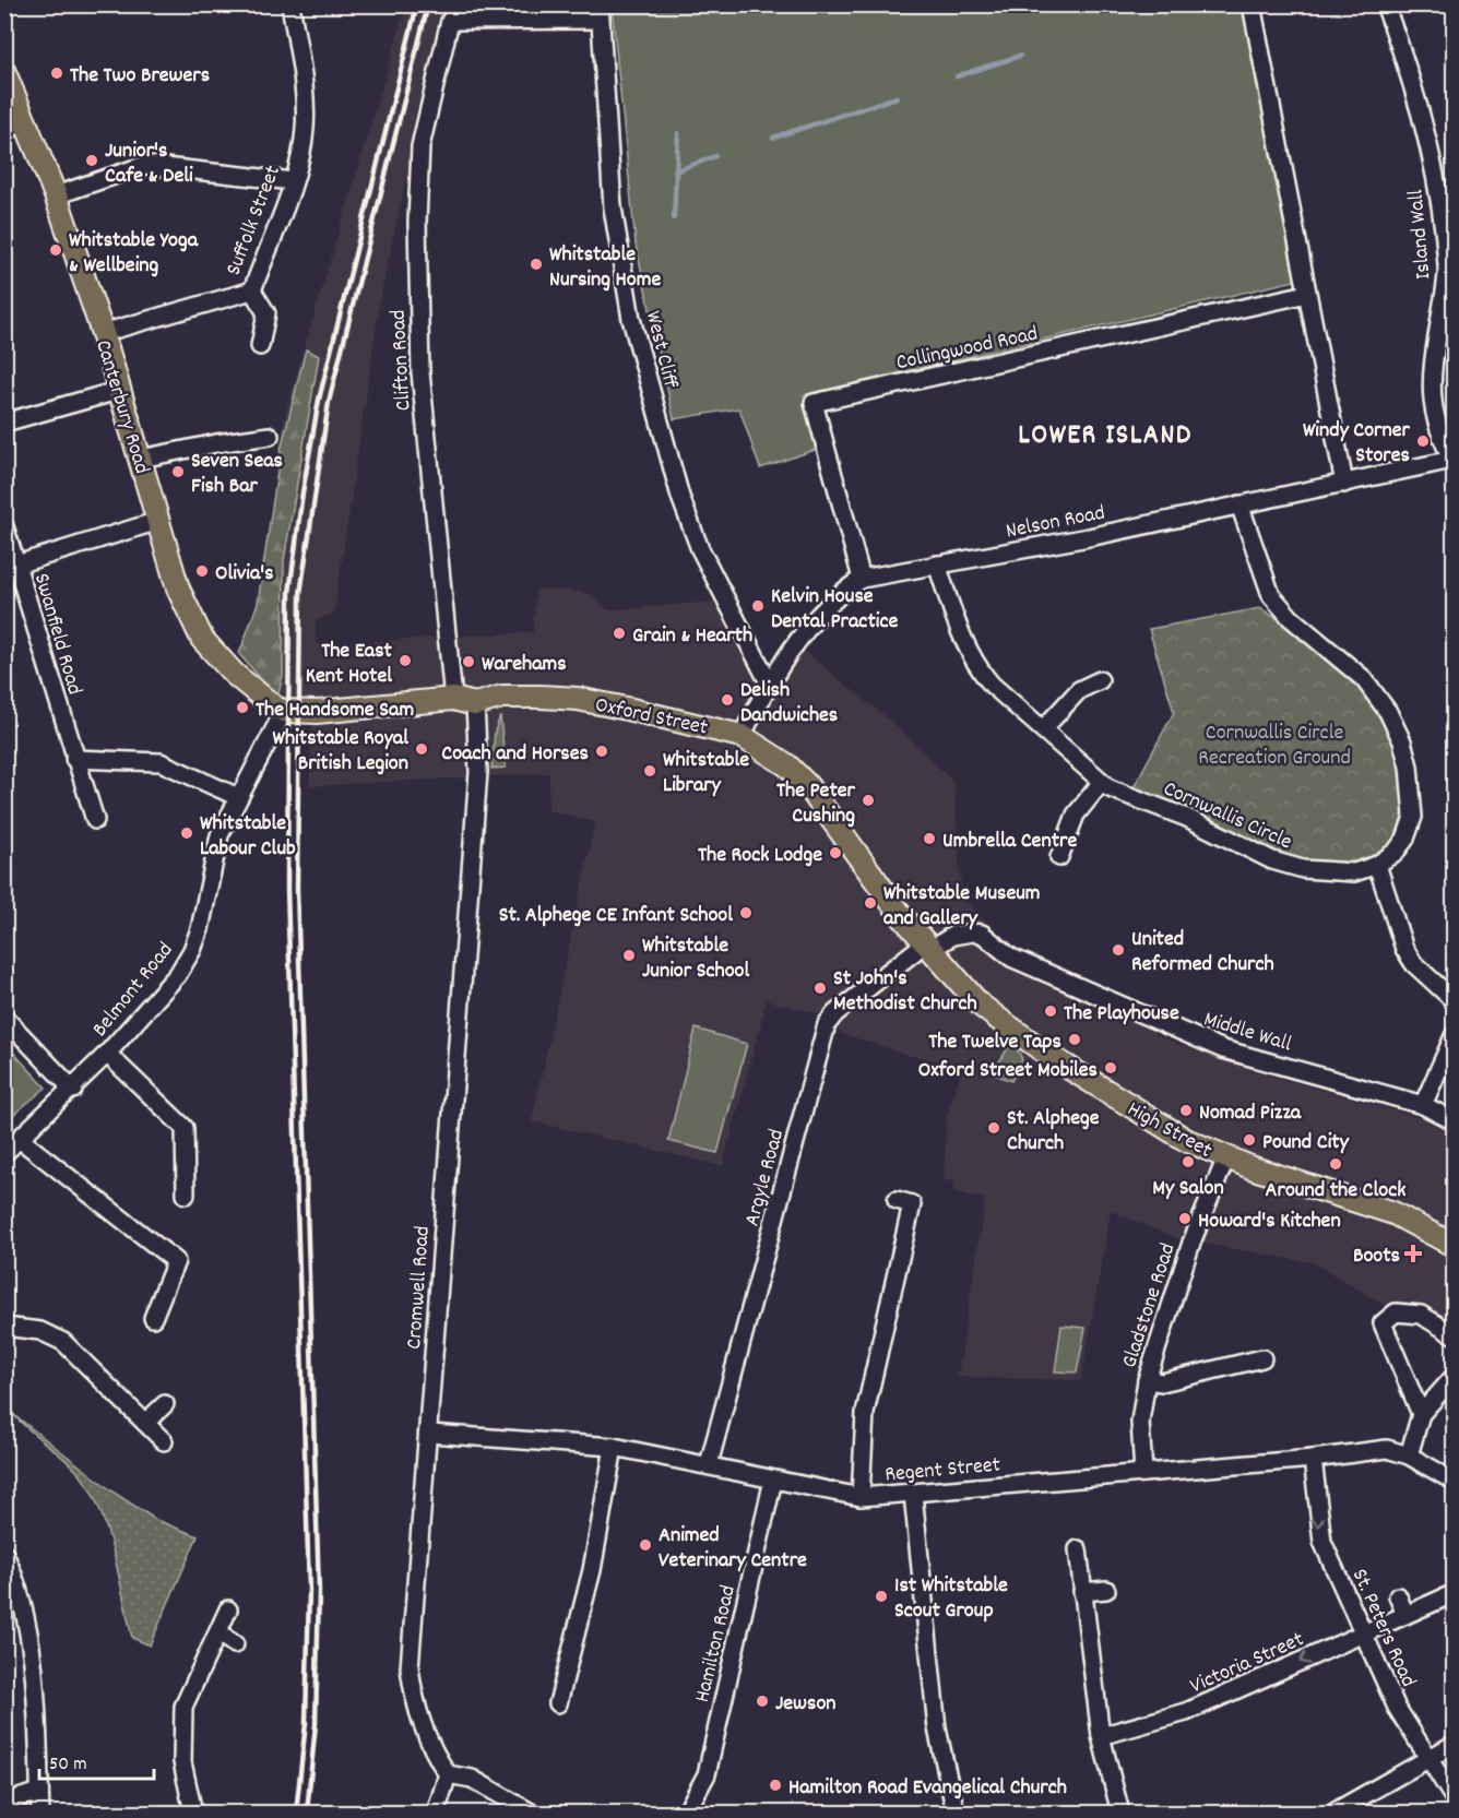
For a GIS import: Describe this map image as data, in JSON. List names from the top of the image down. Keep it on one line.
{"streets":{"main road":["Canterbury Road","Oxford Street","High Street"],"street":["Suffolk Street","Island Wall","Collingwood Road","West Cliff","Clifton Road","Nelson Road","Swanfield Road","Cornwallis Circle","Belmont Road","Middle Wall","Argyle Road","Cromwell Road","Gladstone Road","Regent Street","St. Peters Road","Hamilton Road","Victoria Street"]},"crossings":[["Suffolk Street","Canterbury Road"],["Island Wall","Nelson Road"],["Collingwood Road","Nelson Road"],["West Cliff","Clifton Road"],["West Cliff","Nelson Road"],["Clifton Road","Oxford Street"],["Canterbury Road","Swanfield Road"],["Canterbury Road","Oxford Street"],["Canterbury Road","Belmont Road"],["Nelson Road","Oxford Street"],["Nelson Road","Cornwallis Circle"],["Oxford Street","Belmont Road"],["Oxford Street","Middle Wall"],["Oxford Street","High Street"],["Oxford Street","Argyle Road"],["Oxford Street","Cromwell Road"],["Middle Wall","High Street"],["Middle Wall","Argyle Road"],["High Street","Argyle Road"],["High Street","Gladstone Road"],["Argyle Road","Regent Street"],["Cromwell Road","Regent Street"],["Gladstone Road","Regent Street"],["Regent Street","St. Peters Road"],["Regent Street","Hamilton Road"],["St. Peters Road","Victoria Street"]],"one_way":["St. Peters Road"],"districts":["LOWER ISLAND"],"parks":["Cornwallis Circle Recreation Ground"],"places":{"other":["The Two Brewers","Junior's Cafe & Deli","Whitstable Yoga & Wellbeing","Whitstable Nursing Home","Windy Corner Stores","Seven Seas Fish Bar","Olivia's","Kelvin House Dental Practice","Grain & Hearth","The East Kent Hotel","Warehams","Delish Dandwiches","The Handsome Sam","Whitstable Royal British Legion","Coach and Horses","Whitstable Library","The Peter Cushing","Whitstable Labour Club","Umbrella Centre","The Rock Lodge","Whitstable Museum and Gallery","St. Alphege CE Infant School","United Reformed Church","Whitstable Junior School","St John's Methodist Church","The Playhouse","The Twelve Taps","Oxford Street Mobiles","Nomad Pizza","St. Alphege Church","Pound City","My Salon","Around the Clock","Howard's Kitchen","Animed Veterinary Centre","1st Whitstable Scout Group","Jewson","Hamilton Road Evangelical Church"],"health":["Boots"]},"scale_bar":"50 m"}
